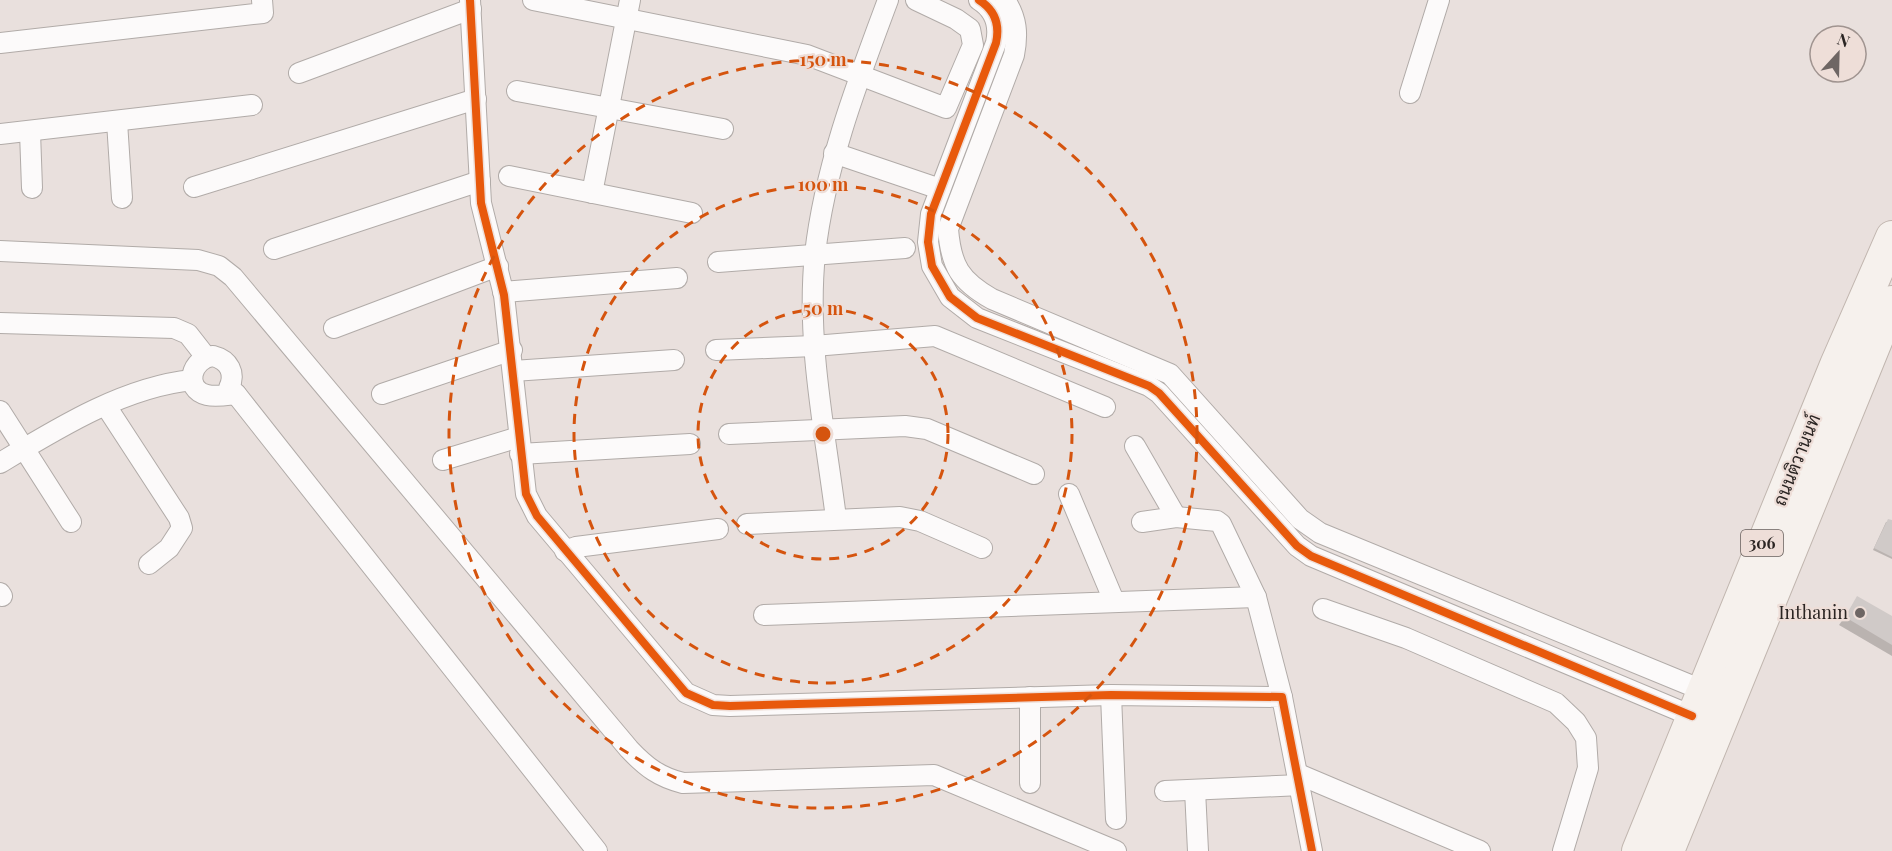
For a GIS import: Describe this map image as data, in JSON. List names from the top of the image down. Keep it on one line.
{"streets":{"main road":["ถนนติวานนท์","306"]},"places":["Inthanin"],"north":"top","rings":["150 m","100 m","50 m"]}
